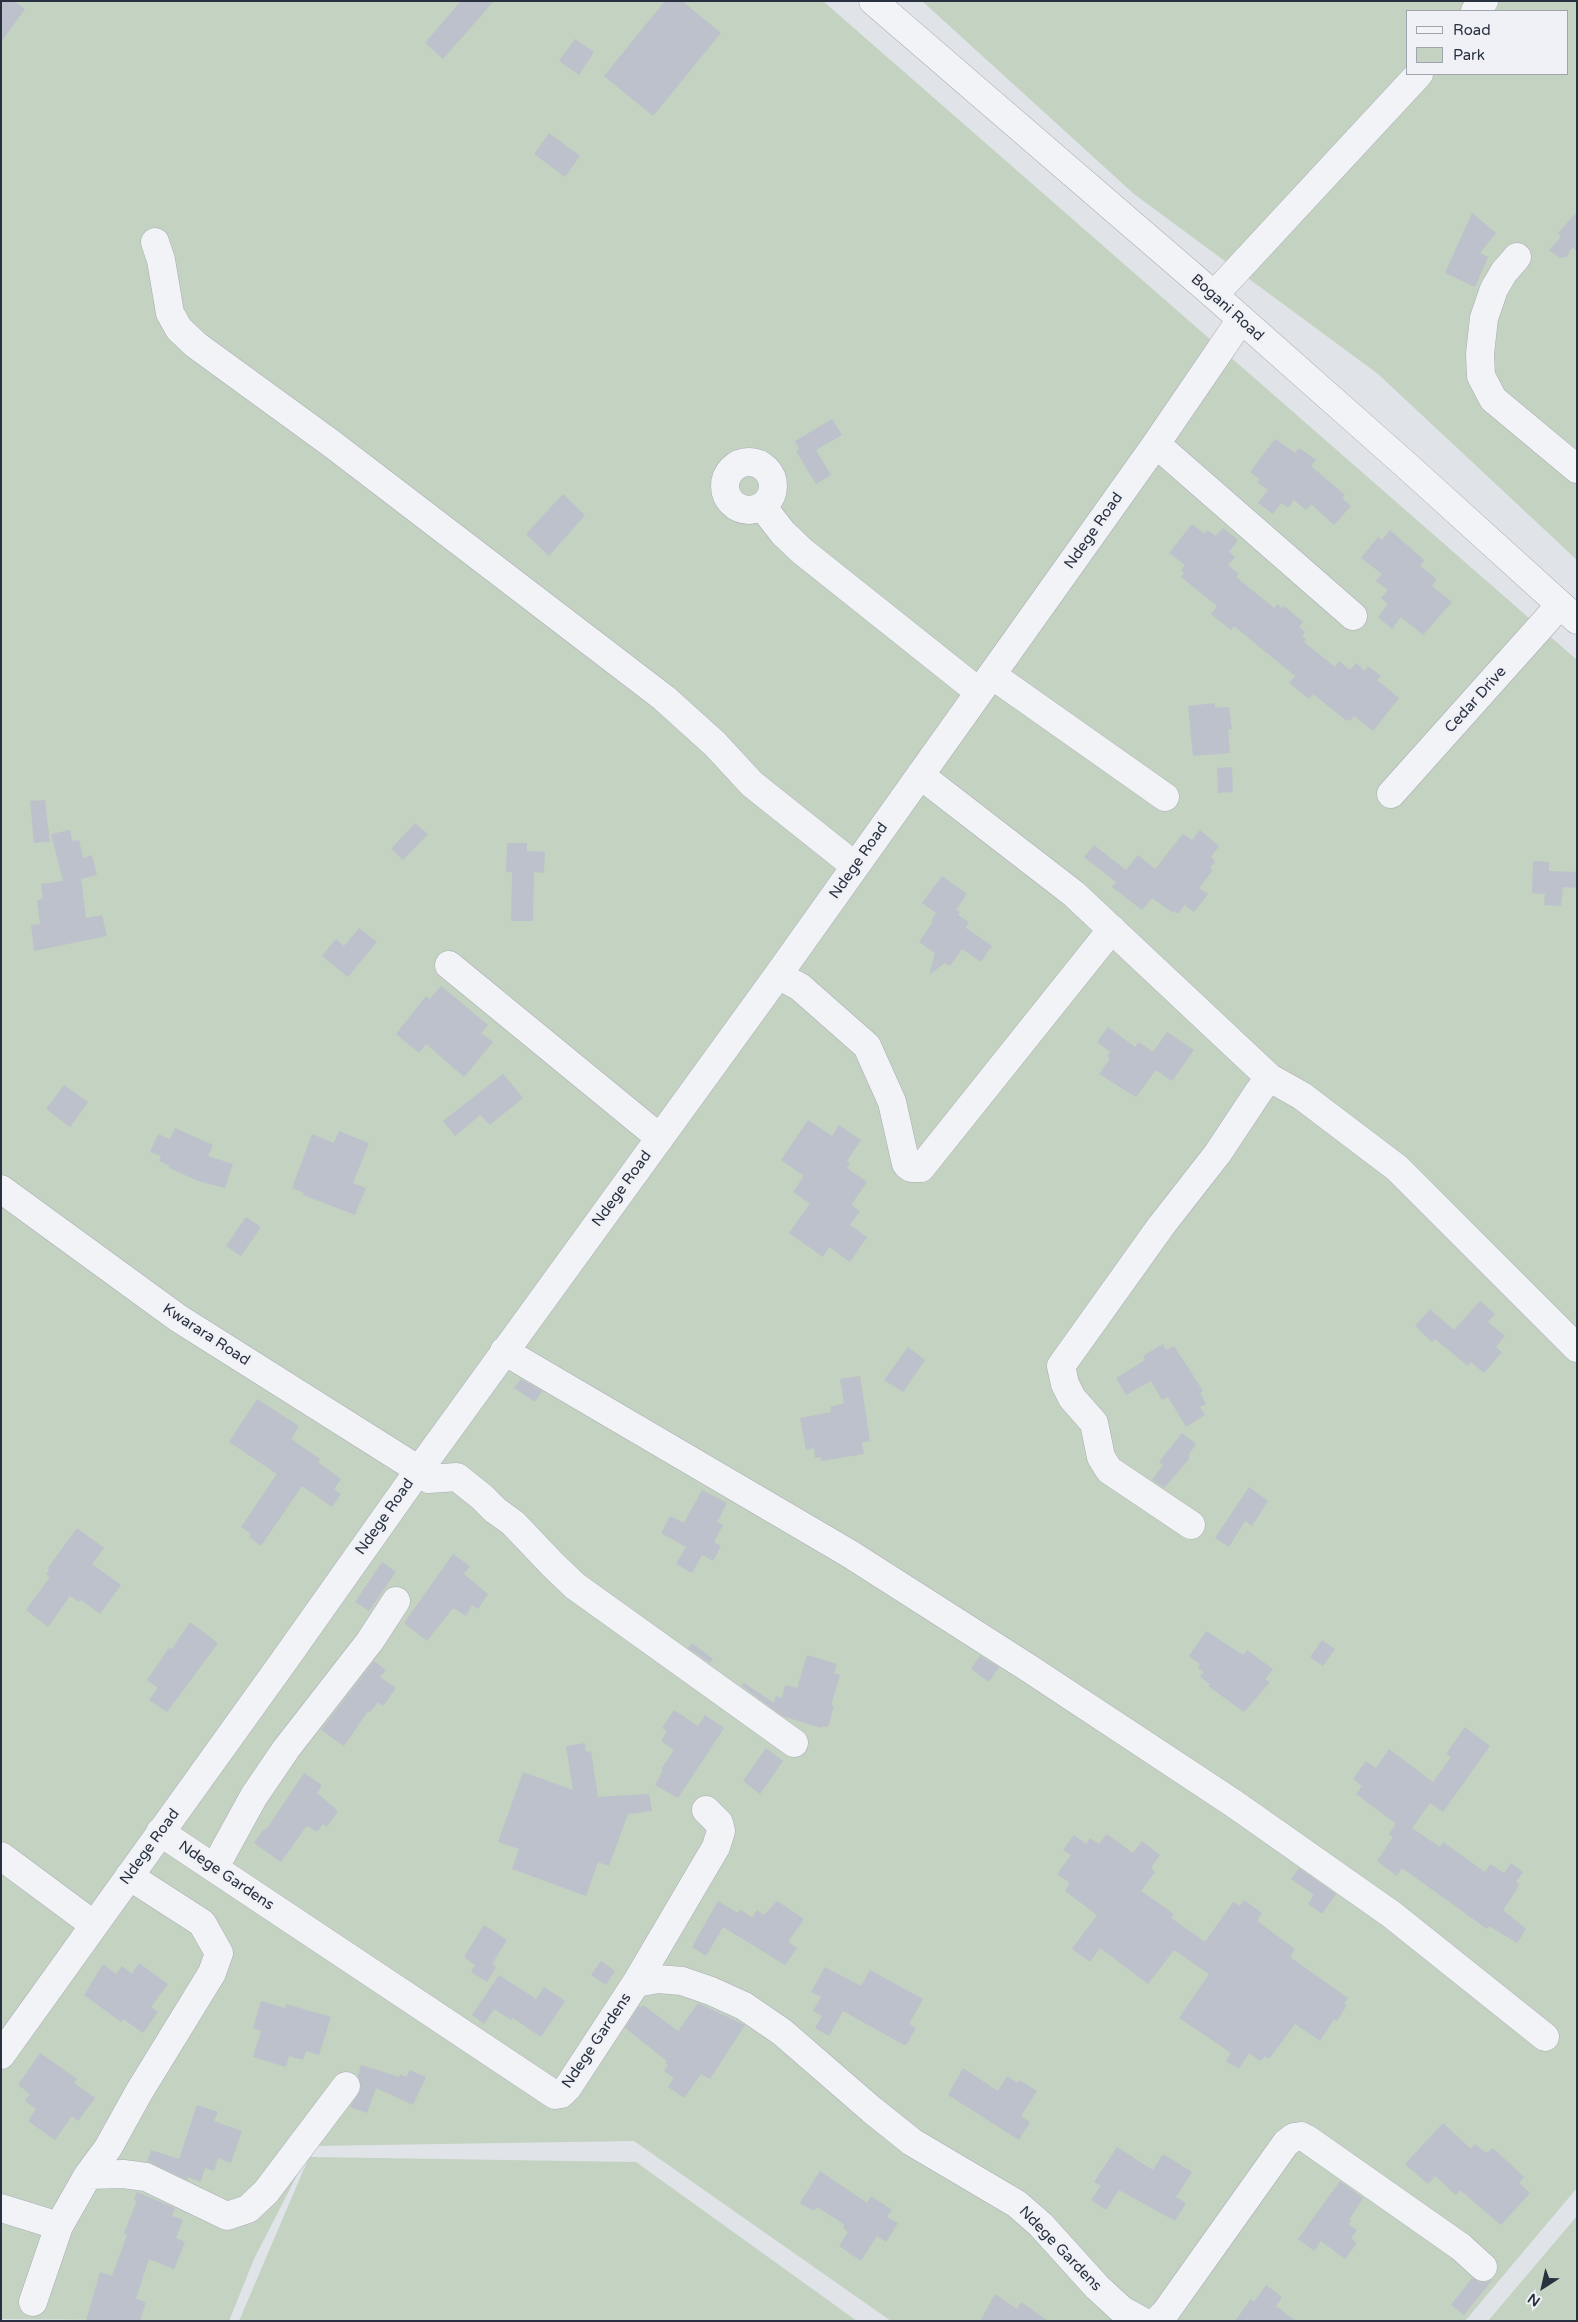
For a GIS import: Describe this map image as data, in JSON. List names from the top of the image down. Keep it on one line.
{"streets":{"street":["Bogani Road","Ndege Road","Cedar Drive","Kwarara Road","Ndege Gardens"]},"crossings":[["Bogani Road","Ndege Road"],["Bogani Road","Cedar Drive"],["Ndege Road","Kwarara Road"],["Ndege Road","Ndege Gardens"]],"legend":["Road","Park"],"north":"bottom left"}
